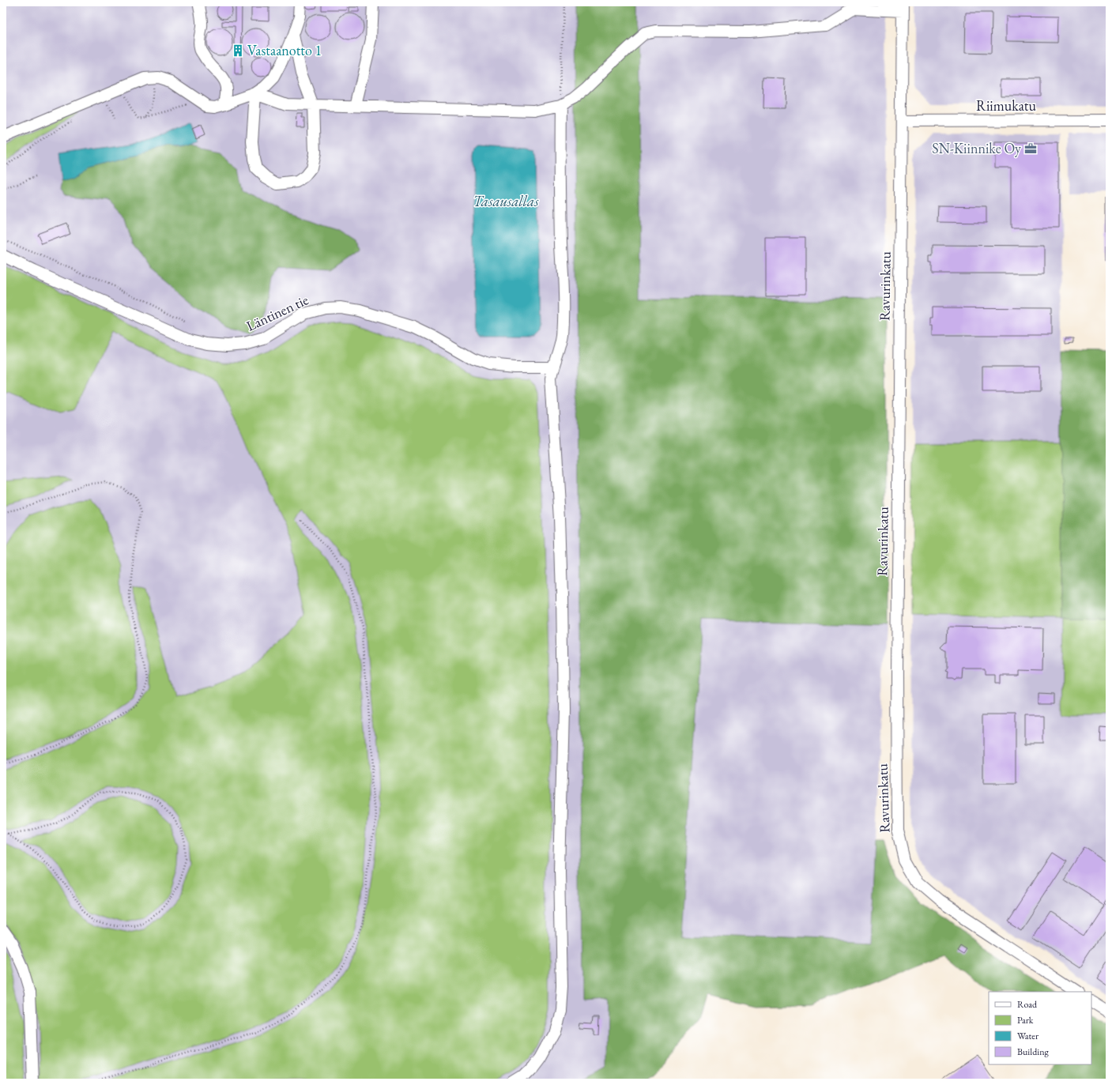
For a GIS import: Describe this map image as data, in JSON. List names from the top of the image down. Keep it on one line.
{"streets":{"street":["Riimukatu","Ravurinkatu","Läntinen tie"]},"crossings":[["Riimukatu","Ravurinkatu"]],"water":["Tasausallas"],"places":{"building":["Vastaanotto 1"],"office":["SN-Kiinnike Oy"]},"legend":["Road","Park","Water","Building"]}
